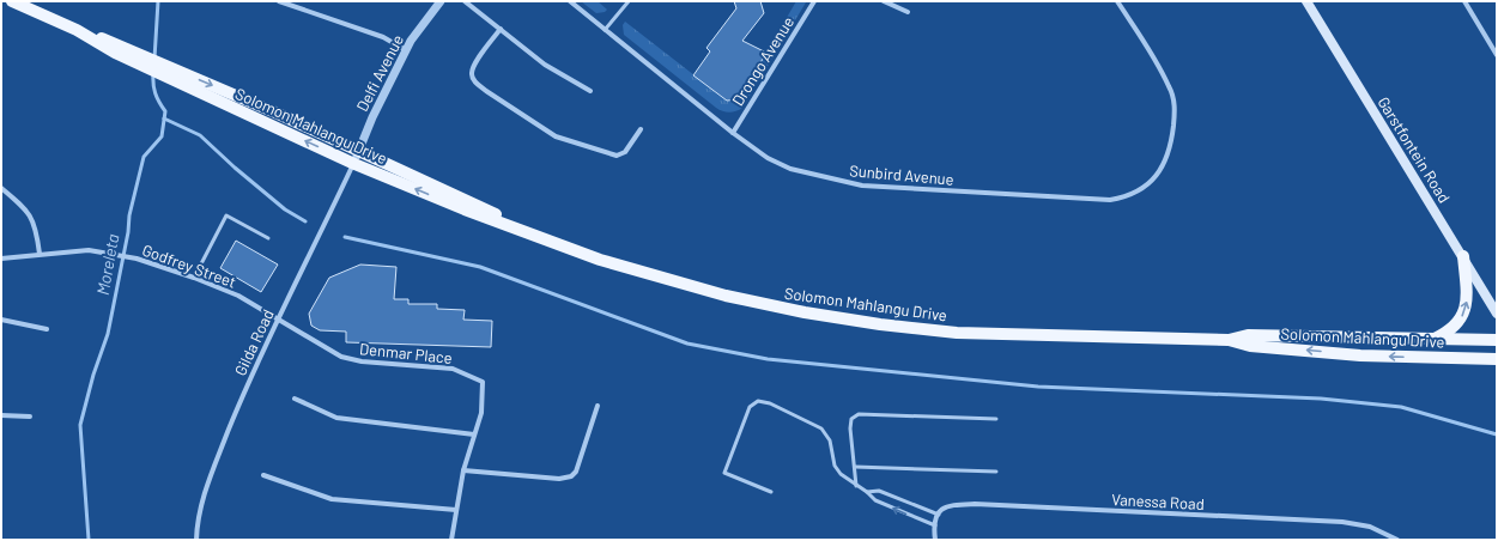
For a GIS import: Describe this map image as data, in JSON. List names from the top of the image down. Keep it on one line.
{"streets":{"main road":["Solomon Mahlangu Drive","Garstfontein Road"],"street":["Drongo Avenue","Delfi Avenue","Sunbird Avenue","Godfrey Street","Gilda Road","Denmar Place","Vanessa Road"]},"crossings":[["Drongo Avenue","Sunbird Avenue"],["Delfi Avenue","Solomon Mahlangu Drive"],["Delfi Avenue","Gilda Road"],["Solomon Mahlangu Drive","Gilda Road"],["Godfrey Street","Gilda Road"],["Godfrey Street","Denmar Place"],["Gilda Road","Denmar Place"]],"water":["Moreleta"]}
